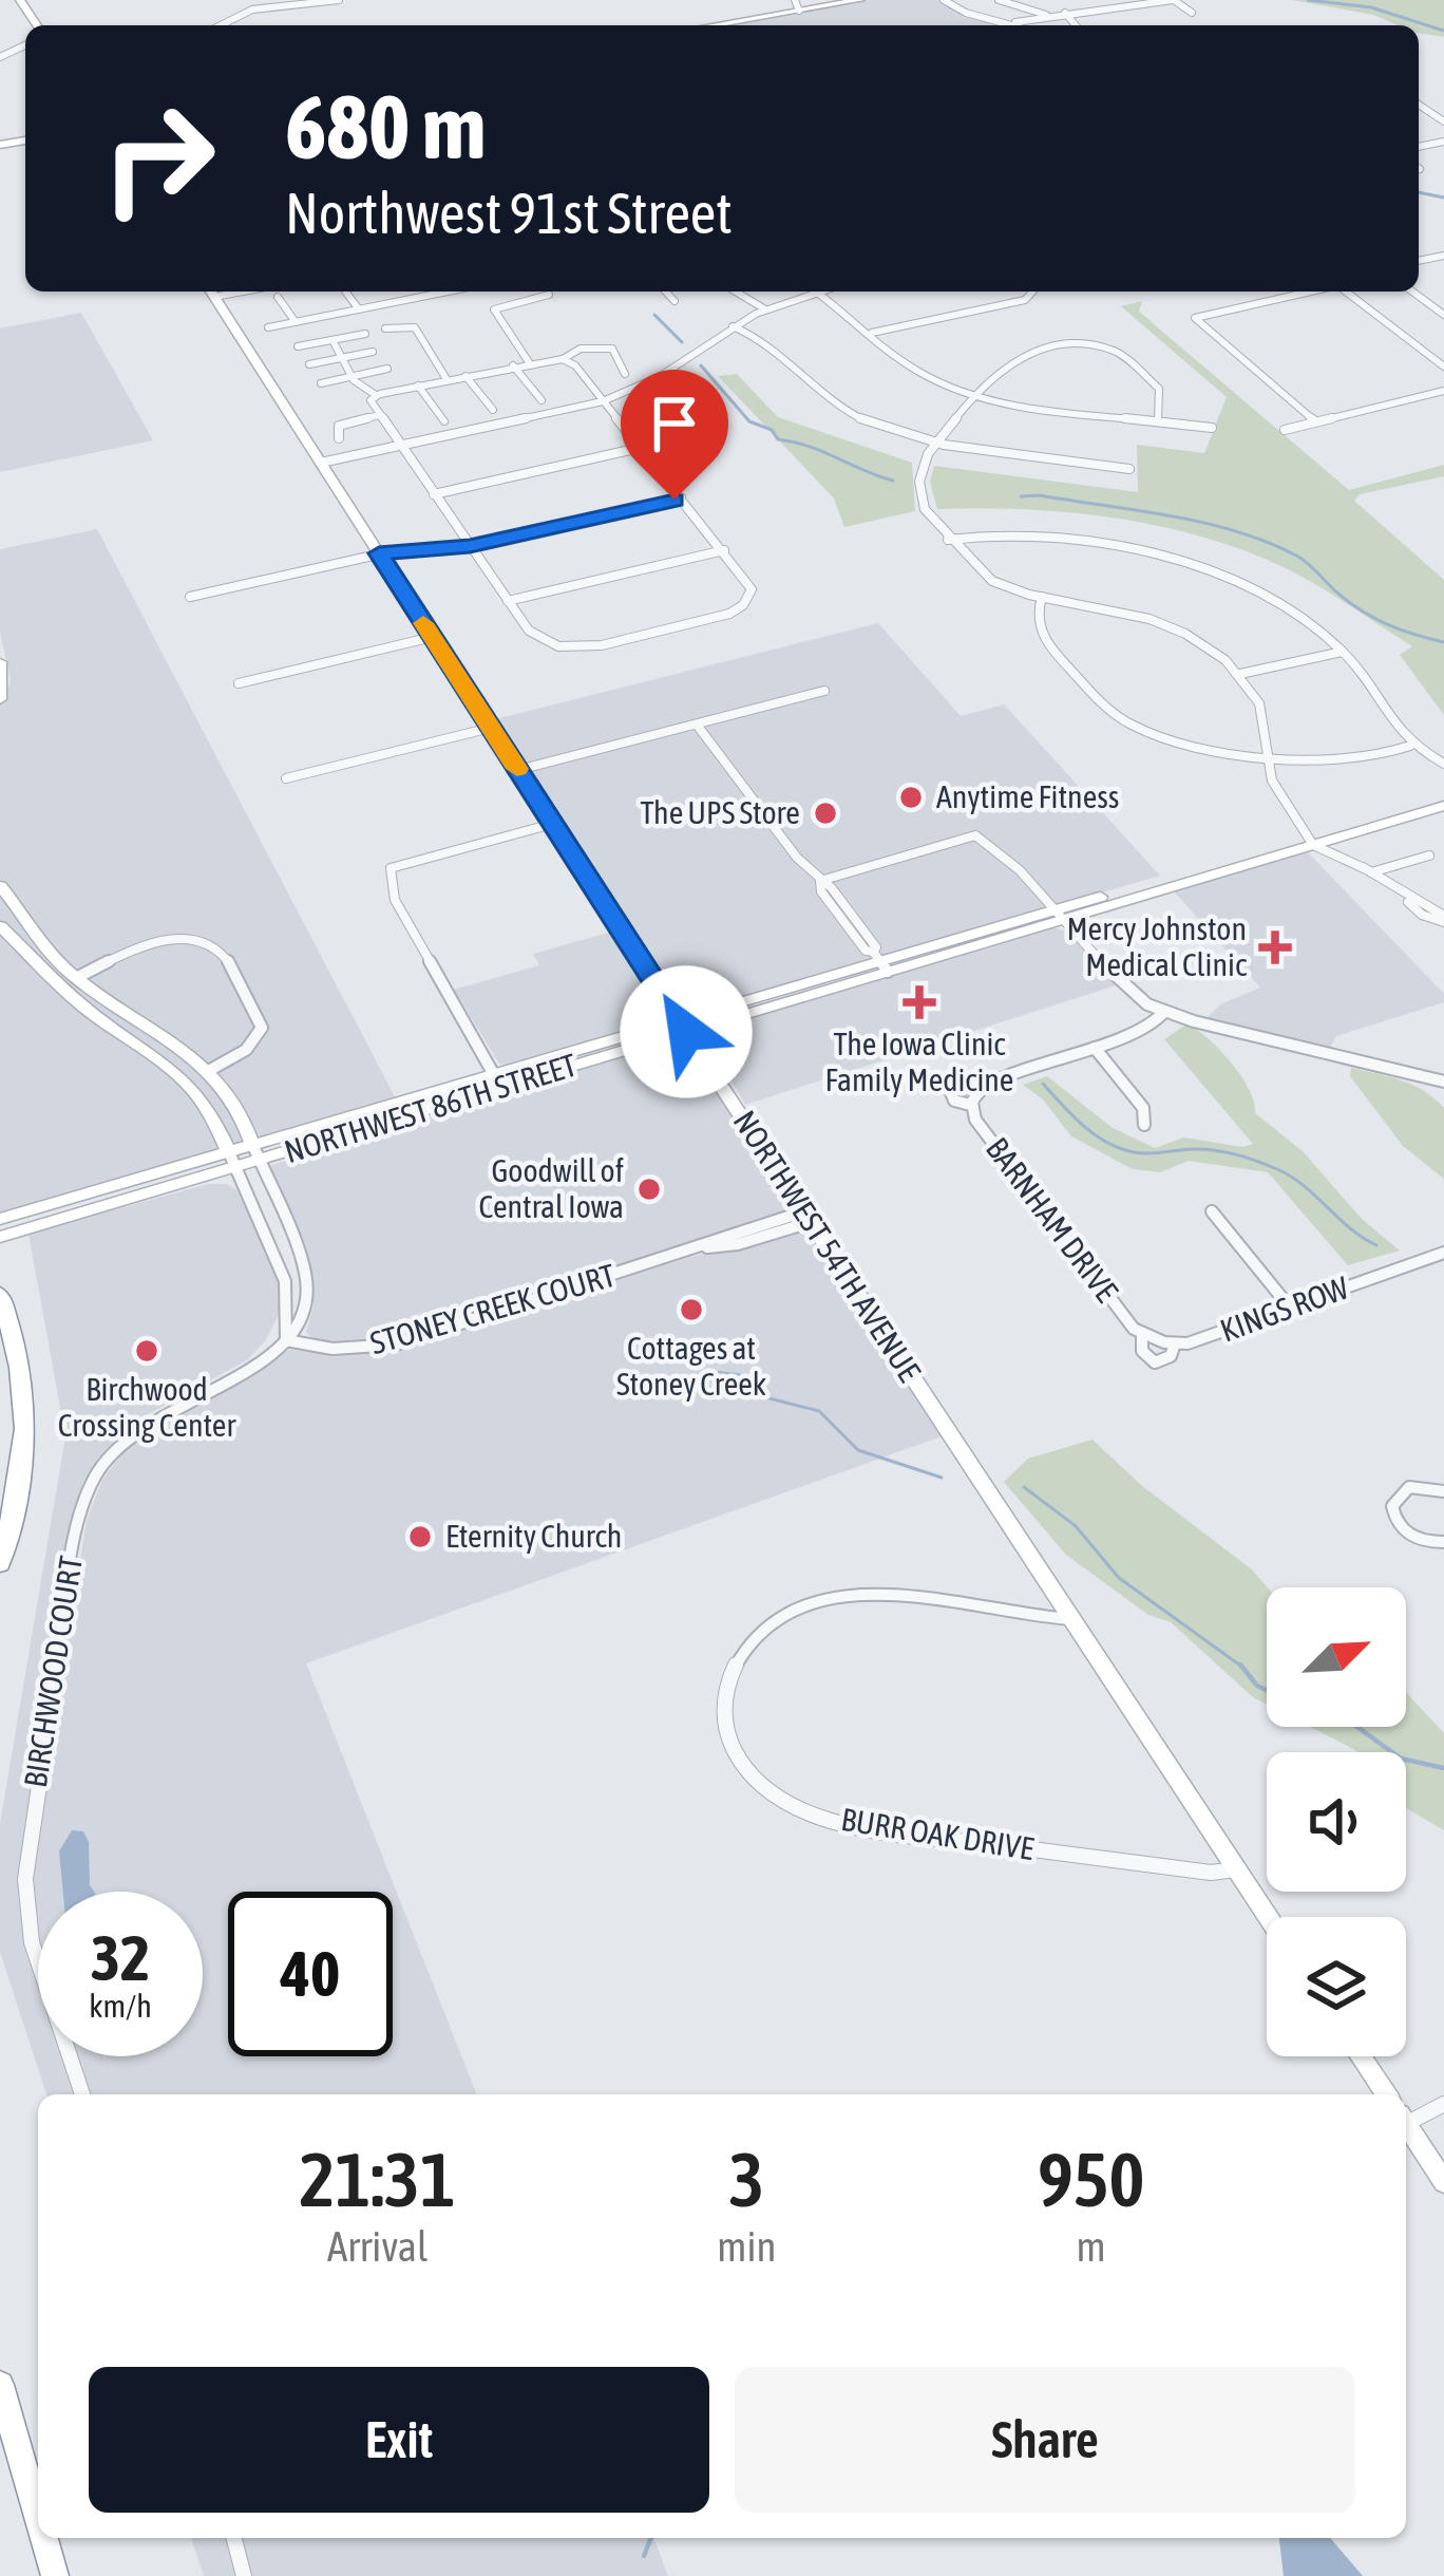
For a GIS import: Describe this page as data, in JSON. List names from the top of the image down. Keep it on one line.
{"streets":{"street":["NORTHWEST 86TH STREET","BARNHAM DRIVE","NORTHWEST 54TH AVENUE","STONEY CREEK COURT","KINGS ROW","BIRCHWOOD COURT","BURR OAK DRIVE"]},"crossings":[["NORTHWEST 86TH STREET","NORTHWEST 54TH AVENUE"],["BARNHAM DRIVE","KINGS ROW"],["NORTHWEST 54TH AVENUE","STONEY CREEK COURT"],["NORTHWEST 54TH AVENUE","BURR OAK DRIVE"],["STONEY CREEK COURT","BIRCHWOOD COURT"]],"places":{"other":["Anytime Fitness","The UPS Store","Goodwill of Central Iowa","Cottages at Stoney Creek","Birchwood Crossing Center","Eternity Church"],"health":["Mercy Johnston Medical Clinic","The Iowa Clinic Family Medicine"]},"north":"top right","page":{"turn":["680 m","Northwest 91st Street"],"speed":"32 km/h","limit":"40","eta":["21:31","Arrival","3","min","950","m"],"buttons":["Exit","Share"]}}
